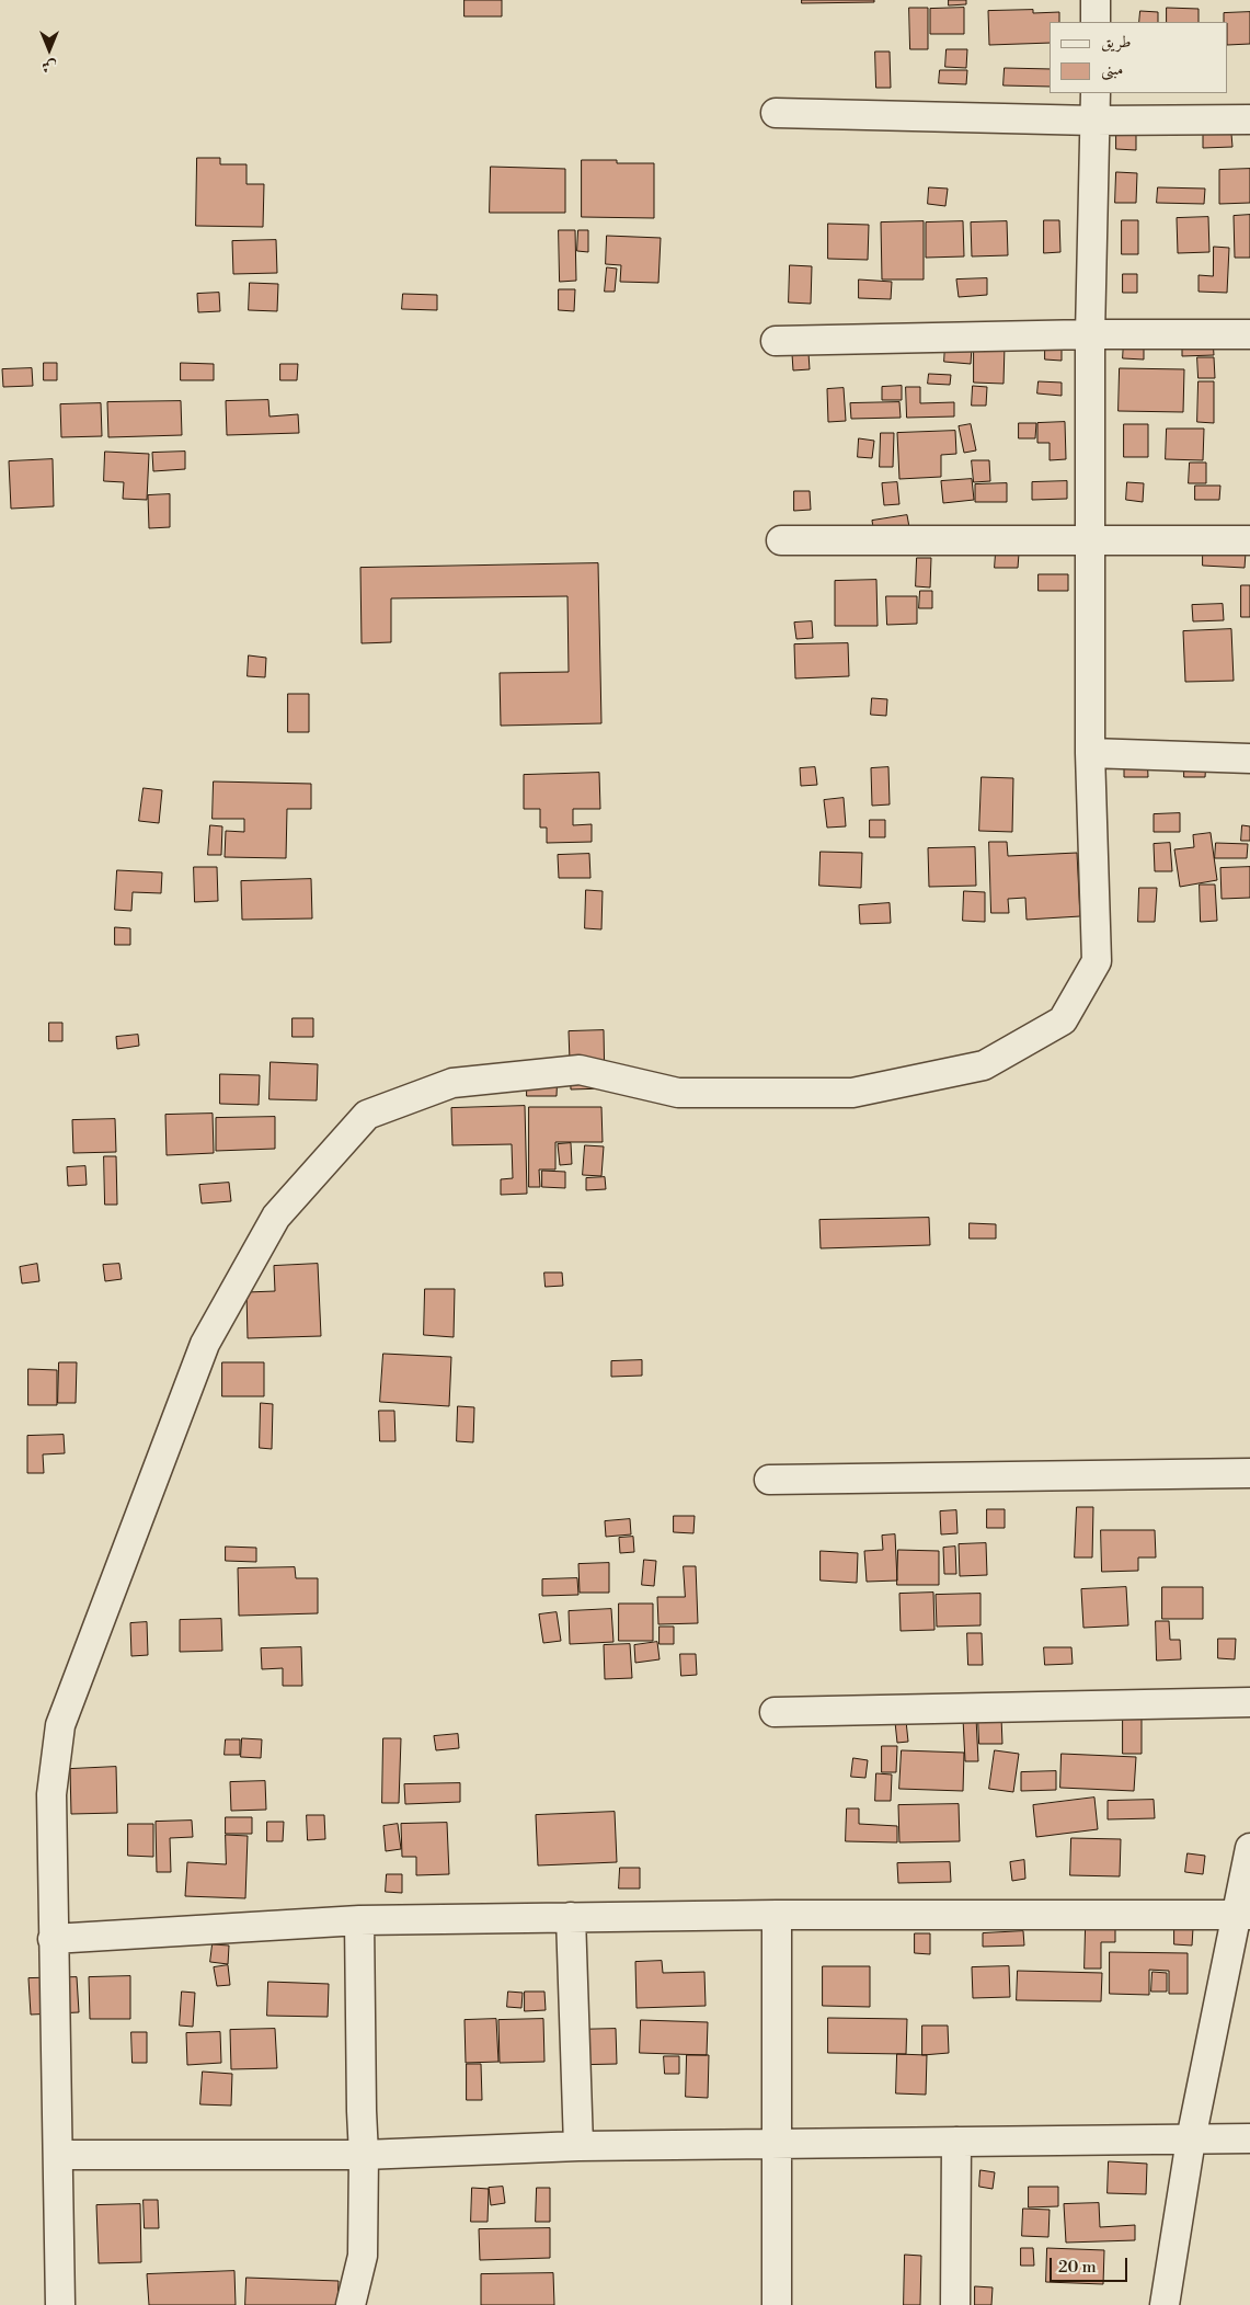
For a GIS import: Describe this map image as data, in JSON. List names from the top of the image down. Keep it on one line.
{"legend":["طريق","مبنى"],"scale_bar":"20 m","north":"bottom"}
